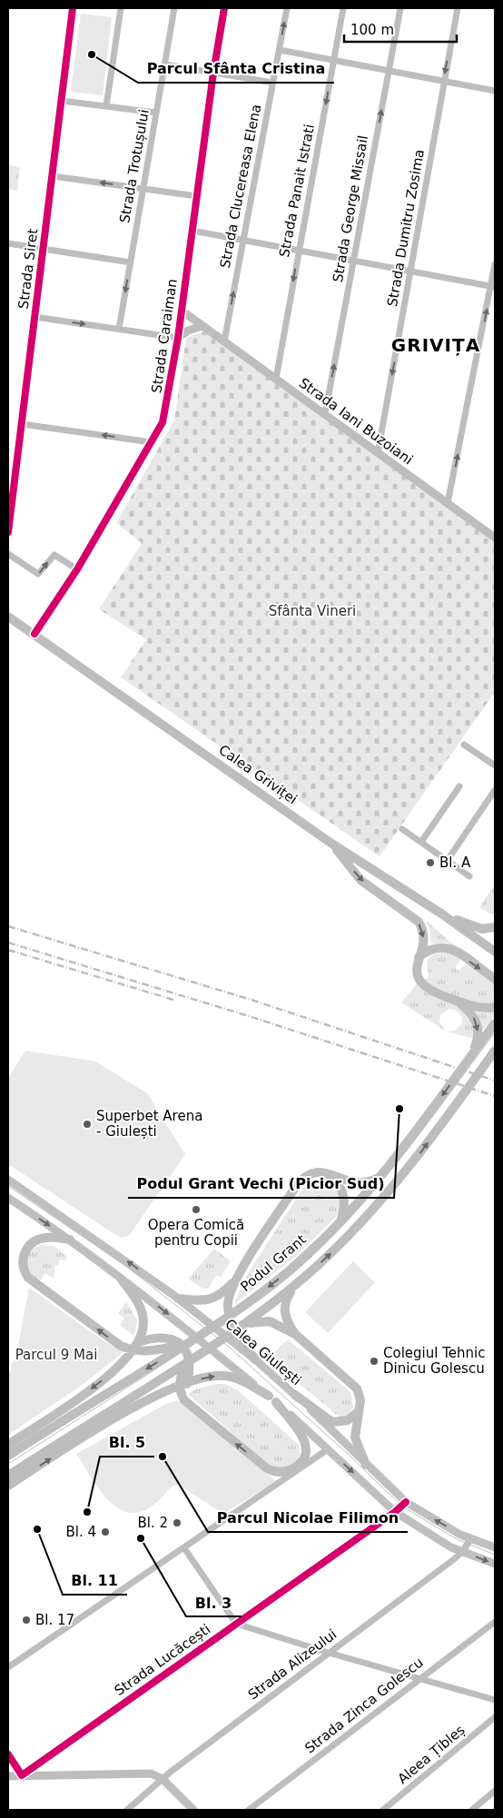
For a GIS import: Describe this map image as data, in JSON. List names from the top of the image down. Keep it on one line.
{"streets":{"main road":["Calea Griviței","Podul Grant","Calea Giulești"],"street":["Strada Trotușului","Strada Clucereasa Elena","Strada Panait Istrati","Strada George Missail","Strada Dumitru Zosima","Strada Siret","Strada Caraiman","Strada Iani Buzoiani","Strada Lucăcești","Strada Alizeului","Strada Zinca Golescu","Aleea Țibleș"]},"crossings":[["Strada Clucereasa Elena","Strada Iani Buzoiani"],["Strada Panait Istrati","Strada Iani Buzoiani"],["Strada George Missail","Strada Iani Buzoiani"],["Strada Dumitru Zosima","Strada Iani Buzoiani"],["Strada Caraiman","Strada Iani Buzoiani"],["Strada Caraiman","Calea Griviței"],["Calea Giulești","Strada Lucăcești"],["Calea Giulești","Strada Alizeului"]],"one_way":["Strada Clucereasa Elena","Strada Panait Istrati","Strada George Missail","Strada Dumitru Zosima"],"districts":["GRIVIȚA"],"parks":["Sfânta Vineri","Parcul 9 Mai"],"places":["Parcul Sfânta Cristina","Bl. A","Podul Grant Vechi (Picior Sud)","Superbet Arena - Giulești","Opera Comică pentru Copii","Colegiul Tehnic Dinicu Golescu","Parcul Nicolae Filimon","Bl. 5","Bl. 2","Bl. 11","Bl. 4","Bl. 3","Bl. 17"],"scale_bar":"100 m"}
